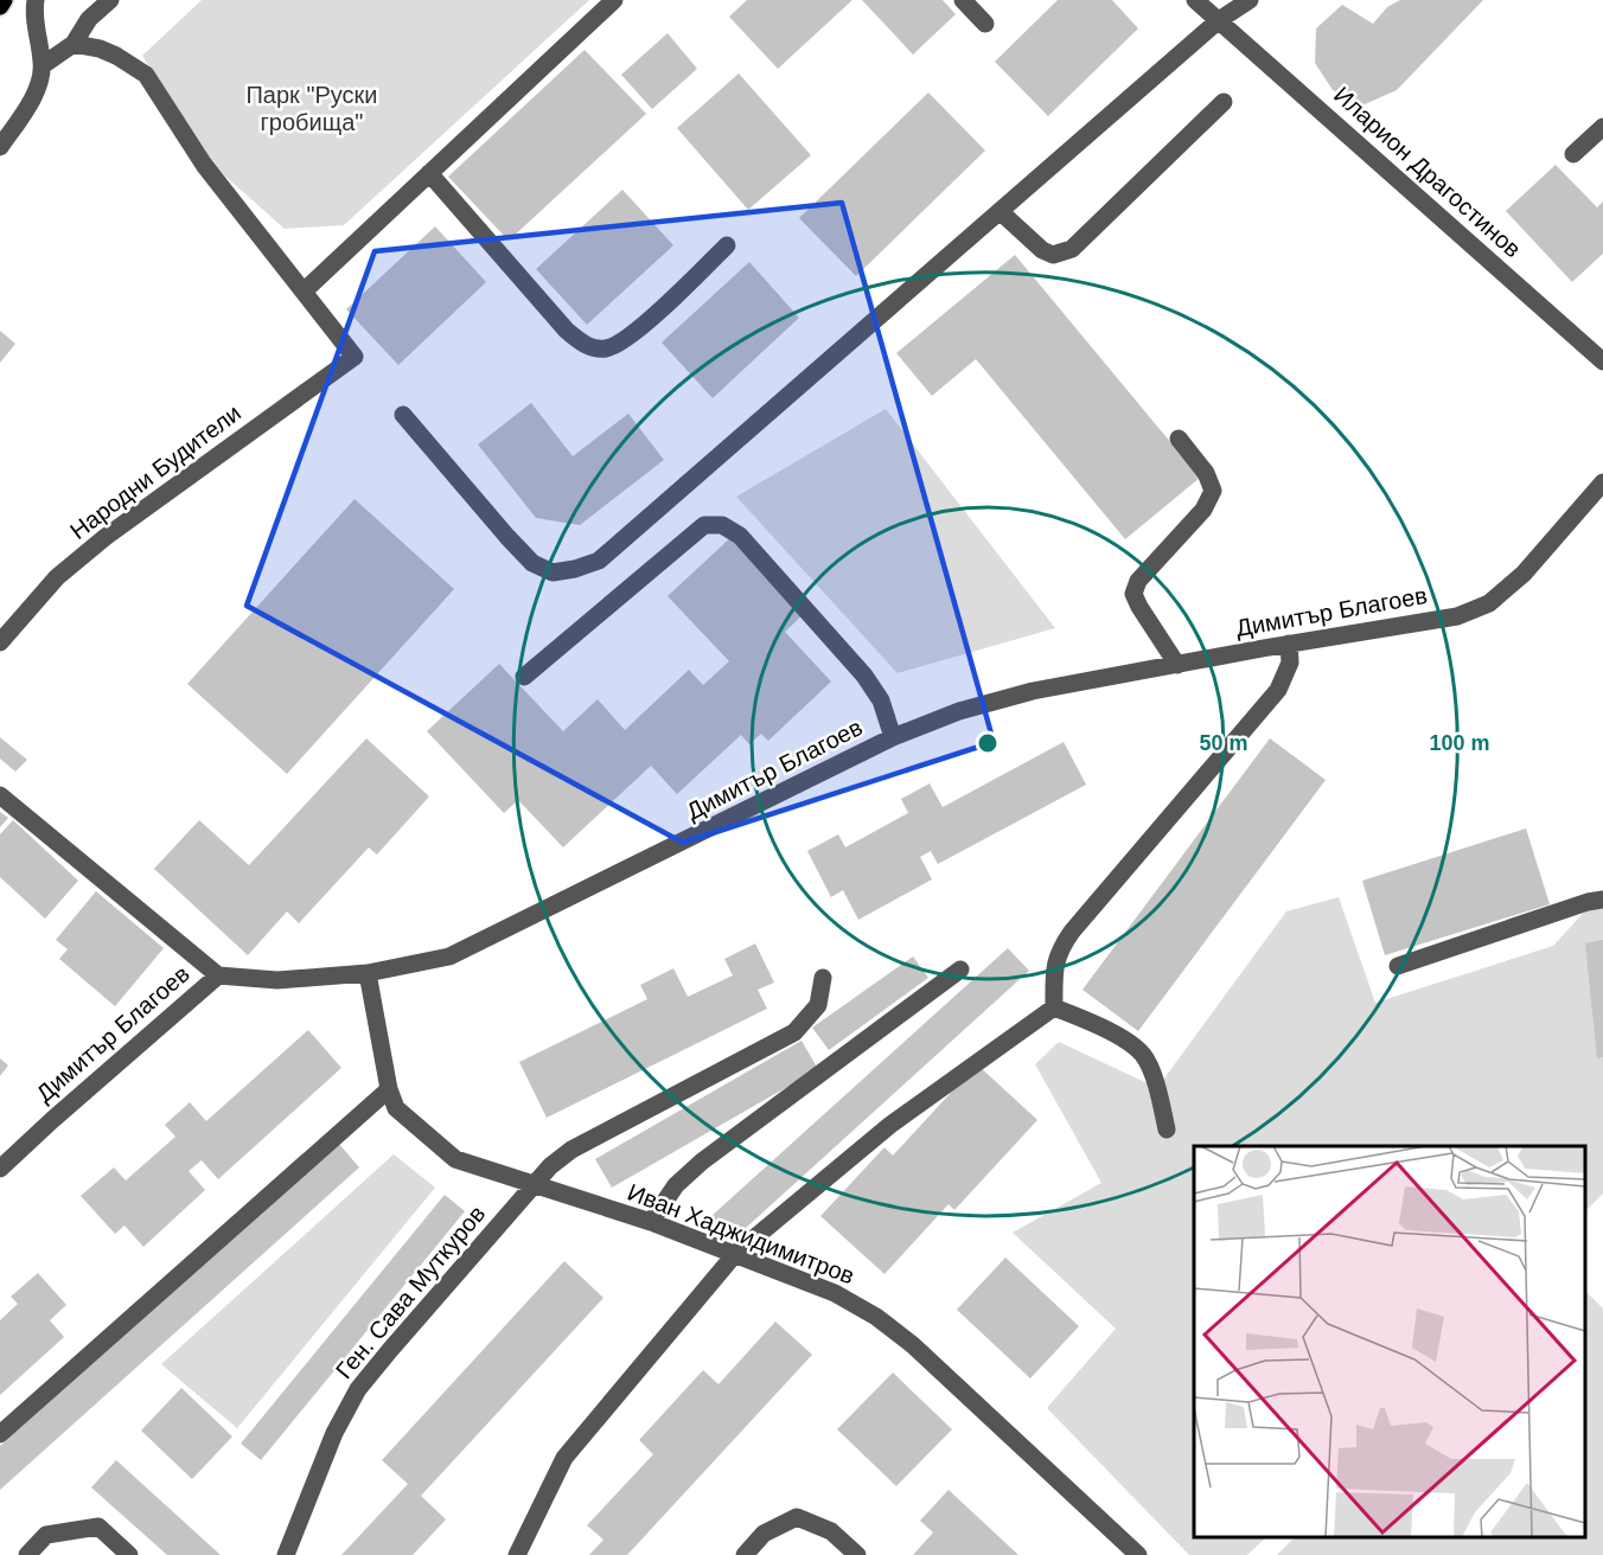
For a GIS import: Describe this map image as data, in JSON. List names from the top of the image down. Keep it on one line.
{"streets":{"street":["Иларион Драгостинов","Народни Будители","Димитър Благоев","Иван Хаджидимитров","Ген. Сава Муткуров"]},"crossings":[["Димитър Благоев","Иван Хаджидимитров"],["Иван Хаджидимитров","Ген. Сава Муткуров"]],"parks":["Парк \"Руски гробища\""],"rings":["50 m","100 m"]}
